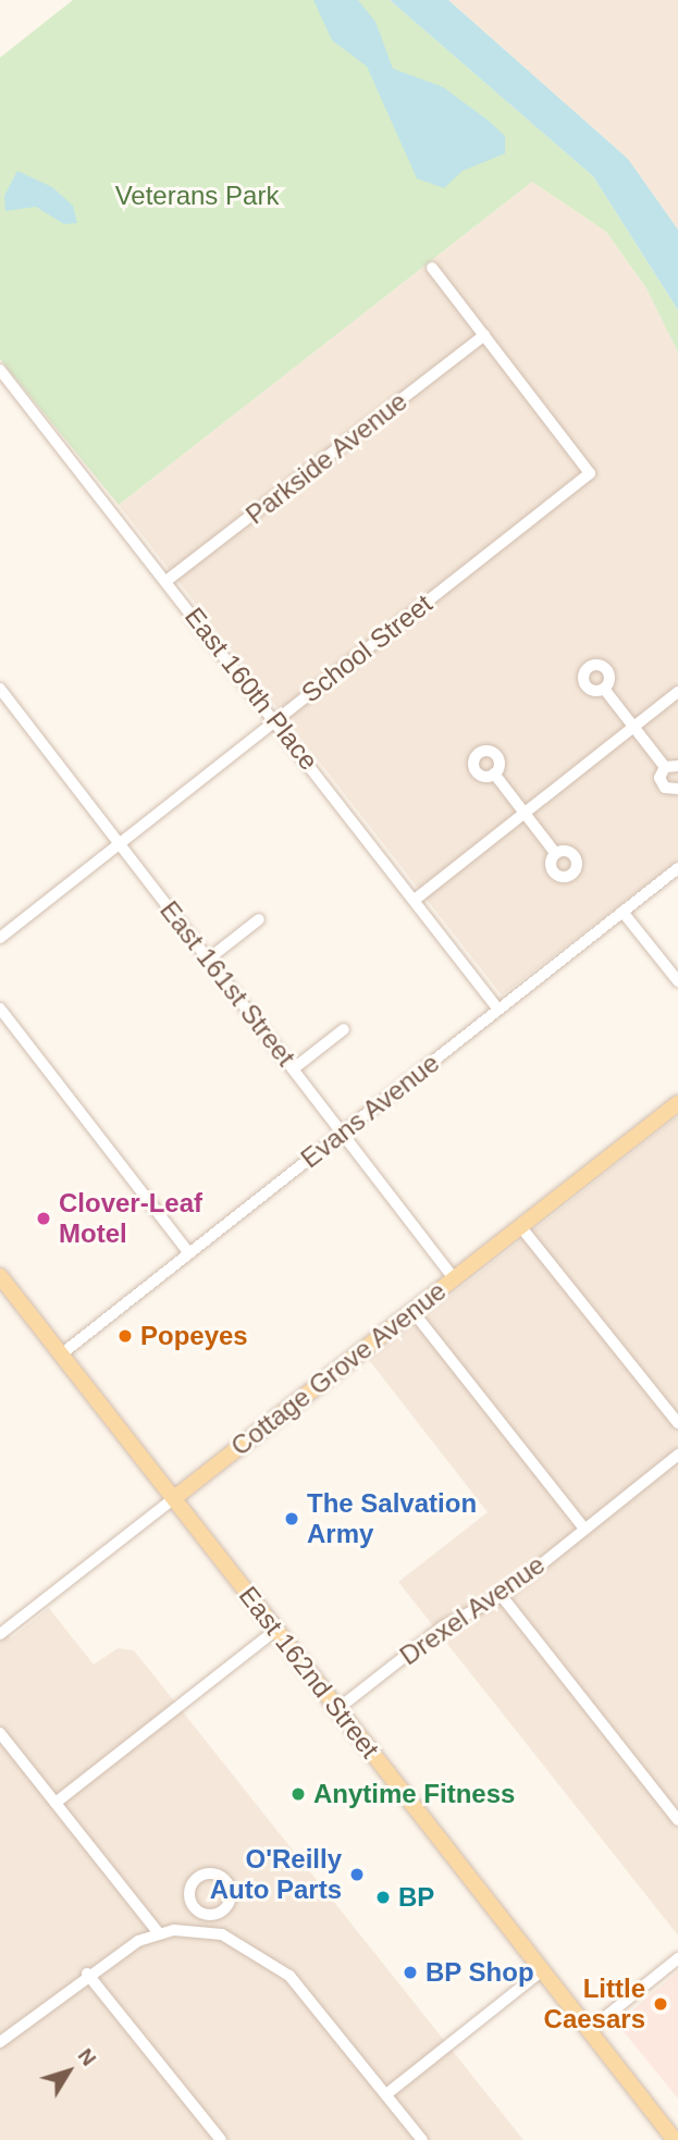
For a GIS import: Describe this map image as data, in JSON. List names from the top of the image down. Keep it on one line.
{"streets":{"main road":["Cottage Grove Avenue","East 162nd Street"],"street":["Parkside Avenue","School Street","East 160th Place","East 161st Street","Evans Avenue","Drexel Avenue"]},"crossings":[["Parkside Avenue","School Street"],["Parkside Avenue","East 160th Place"],["School Street","East 160th Place"],["School Street","East 161st Street"],["East 160th Place","Evans Avenue"],["East 161st Street","Evans Avenue"],["East 161st Street","Cottage Grove Avenue"],["Evans Avenue","East 162nd Street"],["Cottage Grove Avenue","East 162nd Street"],["Drexel Avenue","East 162nd Street"]],"parks":["Veterans Park"],"places":["Clover-Leaf Motel","Popeyes","The Salvation Army","Anytime Fitness","O'Reilly Auto Parts","BP","BP Shop","Little Caesars"],"north":"top right"}
